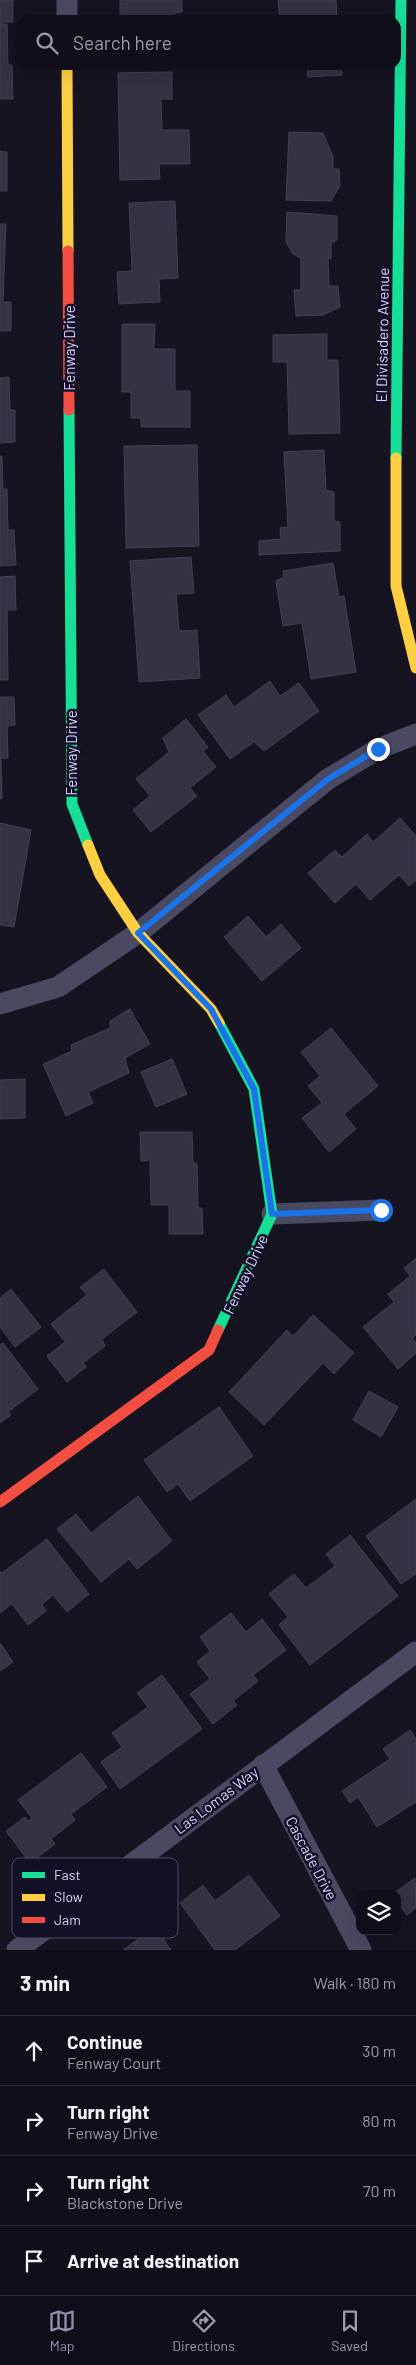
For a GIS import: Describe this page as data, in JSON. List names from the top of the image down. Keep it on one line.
{"streets":{"street":["El Divisadero Avenue","Fenway Drive","Las Lomas Way","Cascade Drive"]},"crossings":[["Las Lomas Way","Cascade Drive"]],"legend":["Fast","Slow","Jam"],"page":{"search":"Search here","heading":["3 min","Walk · 180 m"],"list":[["Continue","Fenway Court","30 m"],["Turn right","Fenway Drive","80 m"],["Turn right","Blackstone Drive","70 m"],"Arrive at destination"],"nav":["Map","Directions","Saved"]}}
